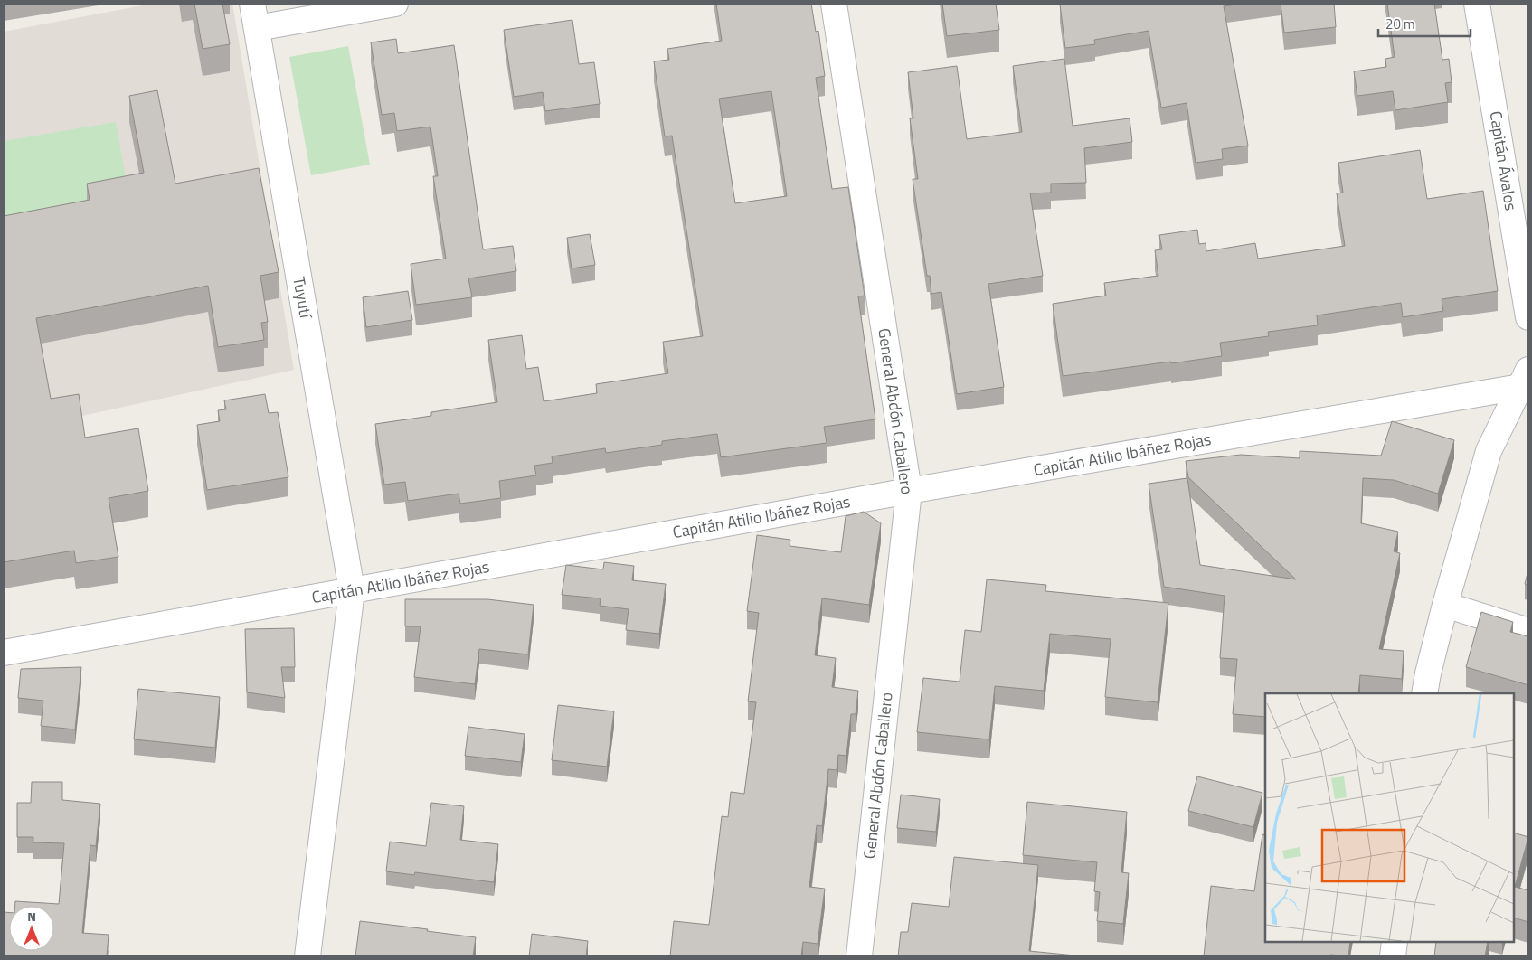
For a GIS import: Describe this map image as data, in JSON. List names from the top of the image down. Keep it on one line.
{"streets":{"street":["Capitán Ávalos","Tuyutí","General Abdón Caballero","Capitán Atilio Ibáñez Rojas"]},"crossings":[["Tuyutí","Capitán Atilio Ibáñez Rojas"],["General Abdón Caballero","Capitán Atilio Ibáñez Rojas"]],"scale_bar":"20 m","north":"top"}
